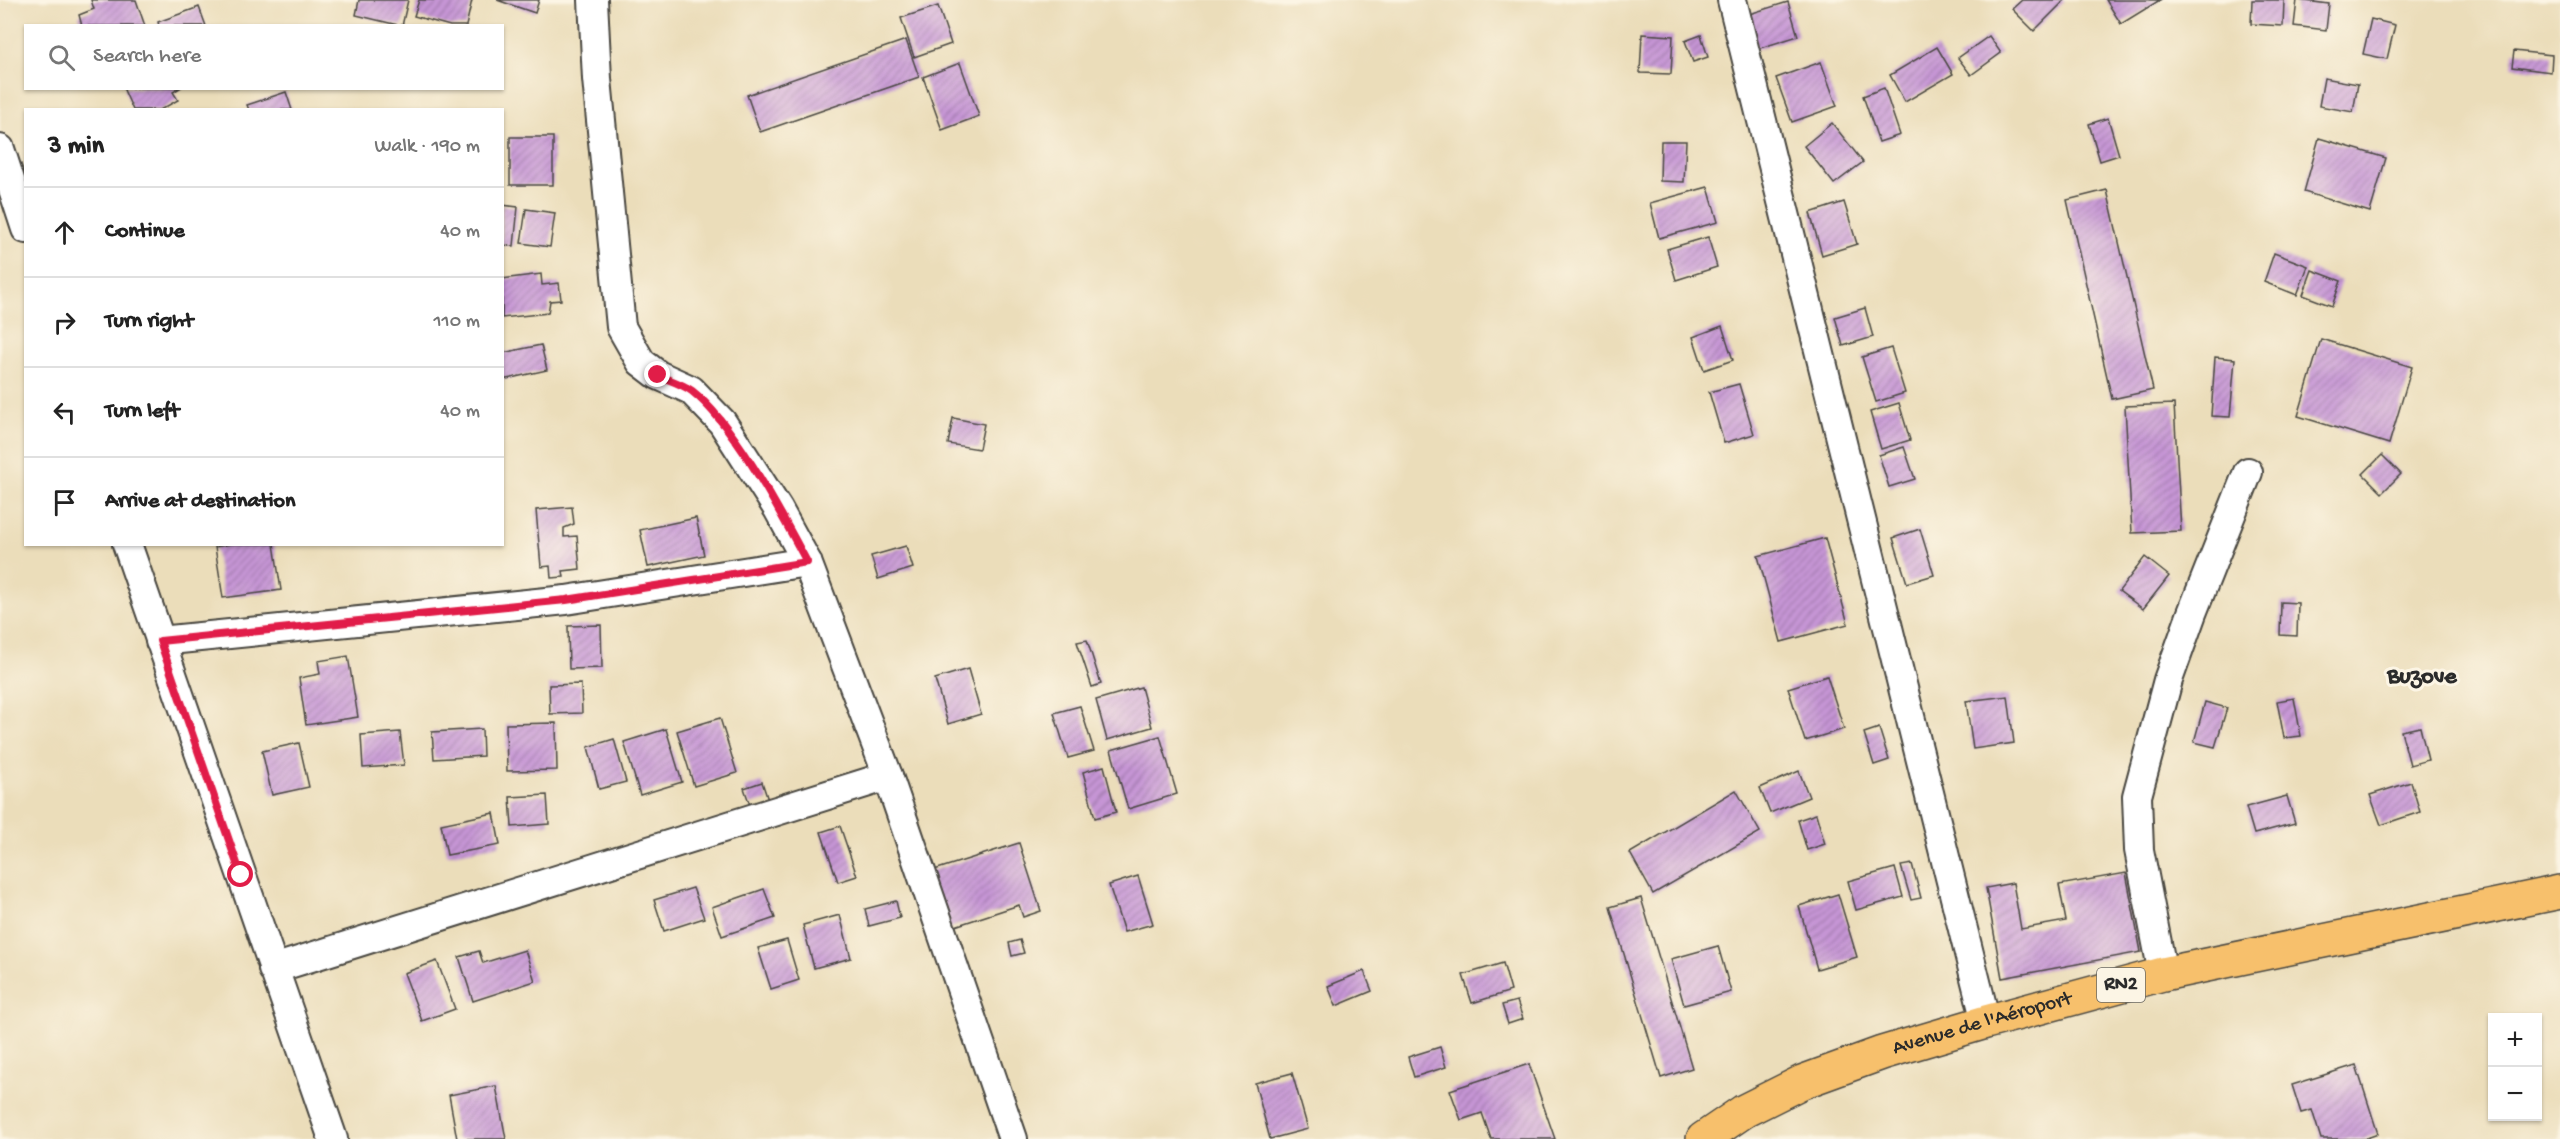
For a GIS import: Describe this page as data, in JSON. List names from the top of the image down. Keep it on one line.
{"streets":{"highway":["RN2","Avenue de l'Aéroport"]},"districts":["Buzove"],"page":{"search":"Search here","heading":["3 min","Walk · 190 m"],"list":[["Continue","40 m"],["Turn right","110 m"],["Turn left","40 m"],"Arrive at destination"],"map_buttons":["+","−"]}}
